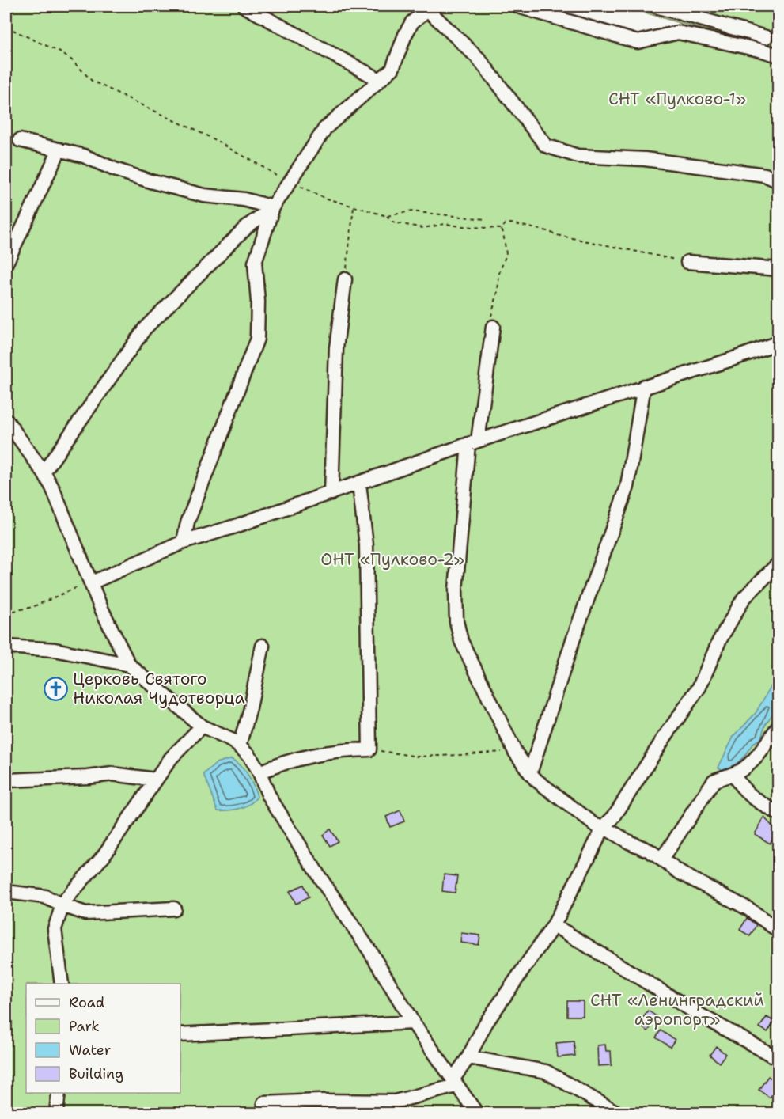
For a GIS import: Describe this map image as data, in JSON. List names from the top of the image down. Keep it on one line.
{"parks":["СНТ «Пулково-1»","ОНТ «Пулково-2»","СНТ «Ленинградский аэропорт»"],"places":{"church":["Церковь Святого Николая Чудотворца"]},"legend":["Road","Park","Water","Building"]}
